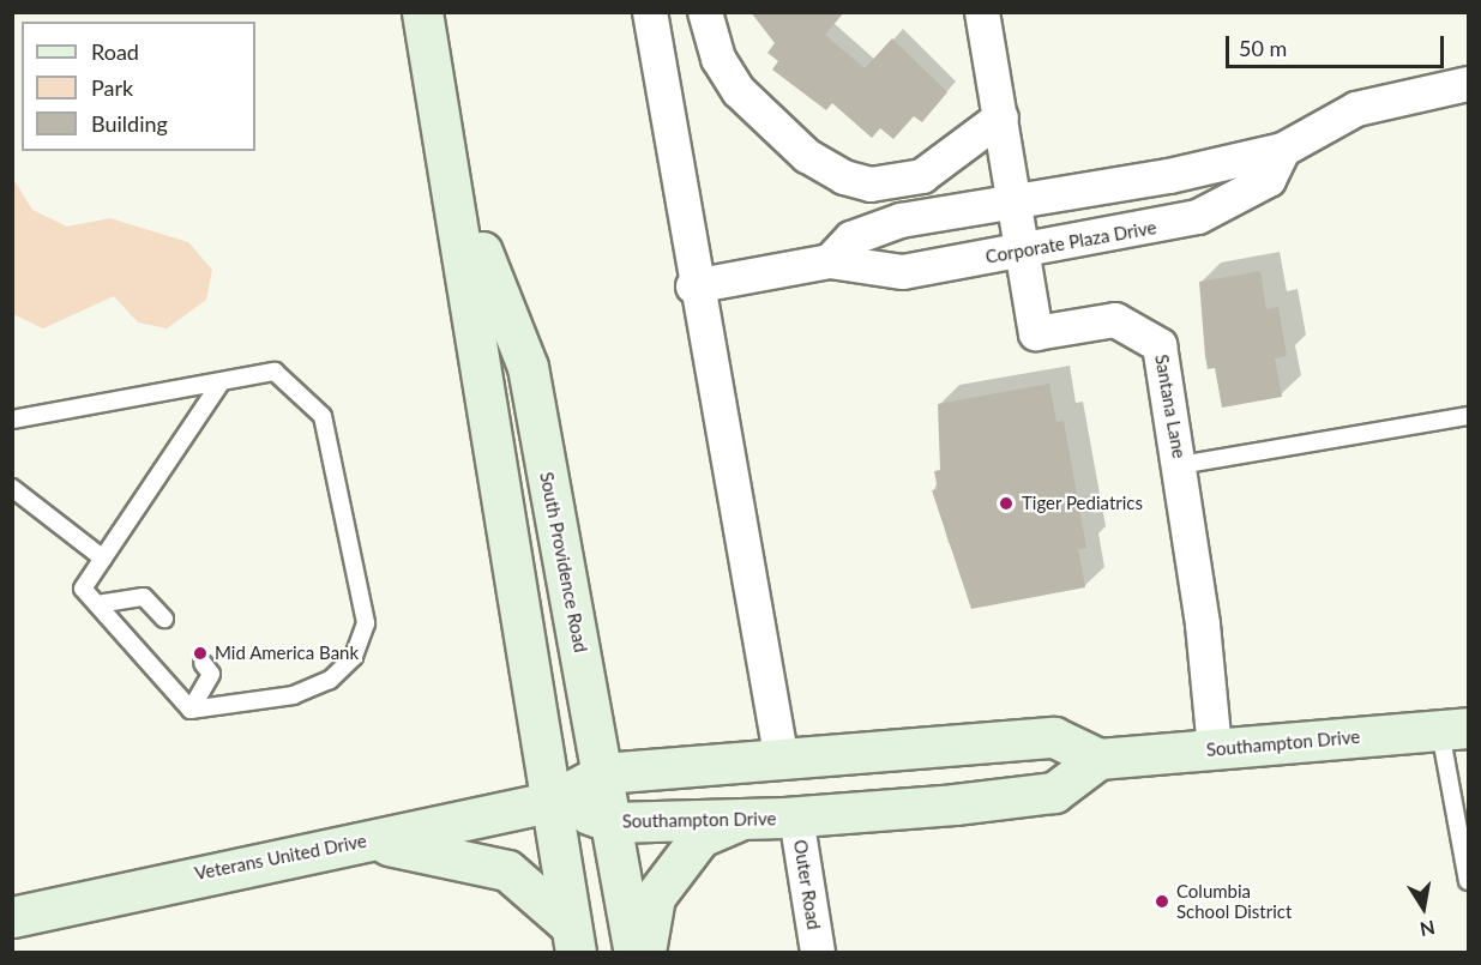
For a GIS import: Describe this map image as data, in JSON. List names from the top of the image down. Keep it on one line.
{"streets":{"main road":["South Providence Road","Southampton Drive","Veterans United Drive"],"street":["Corporate Plaza Drive","Santana Lane","Outer Road"]},"crossings":[["Corporate Plaza Drive","Santana Lane"],["Santana Lane","Southampton Drive"],["South Providence Road","Southampton Drive"],["South Providence Road","Veterans United Drive"],["Southampton Drive","Veterans United Drive"],["Southampton Drive","Outer Road"]],"places":["Tiger Pediatrics","Mid America Bank","Columbia School District"],"legend":["Road","Park","Building"],"scale_bar":"50 m","north":"bottom"}
